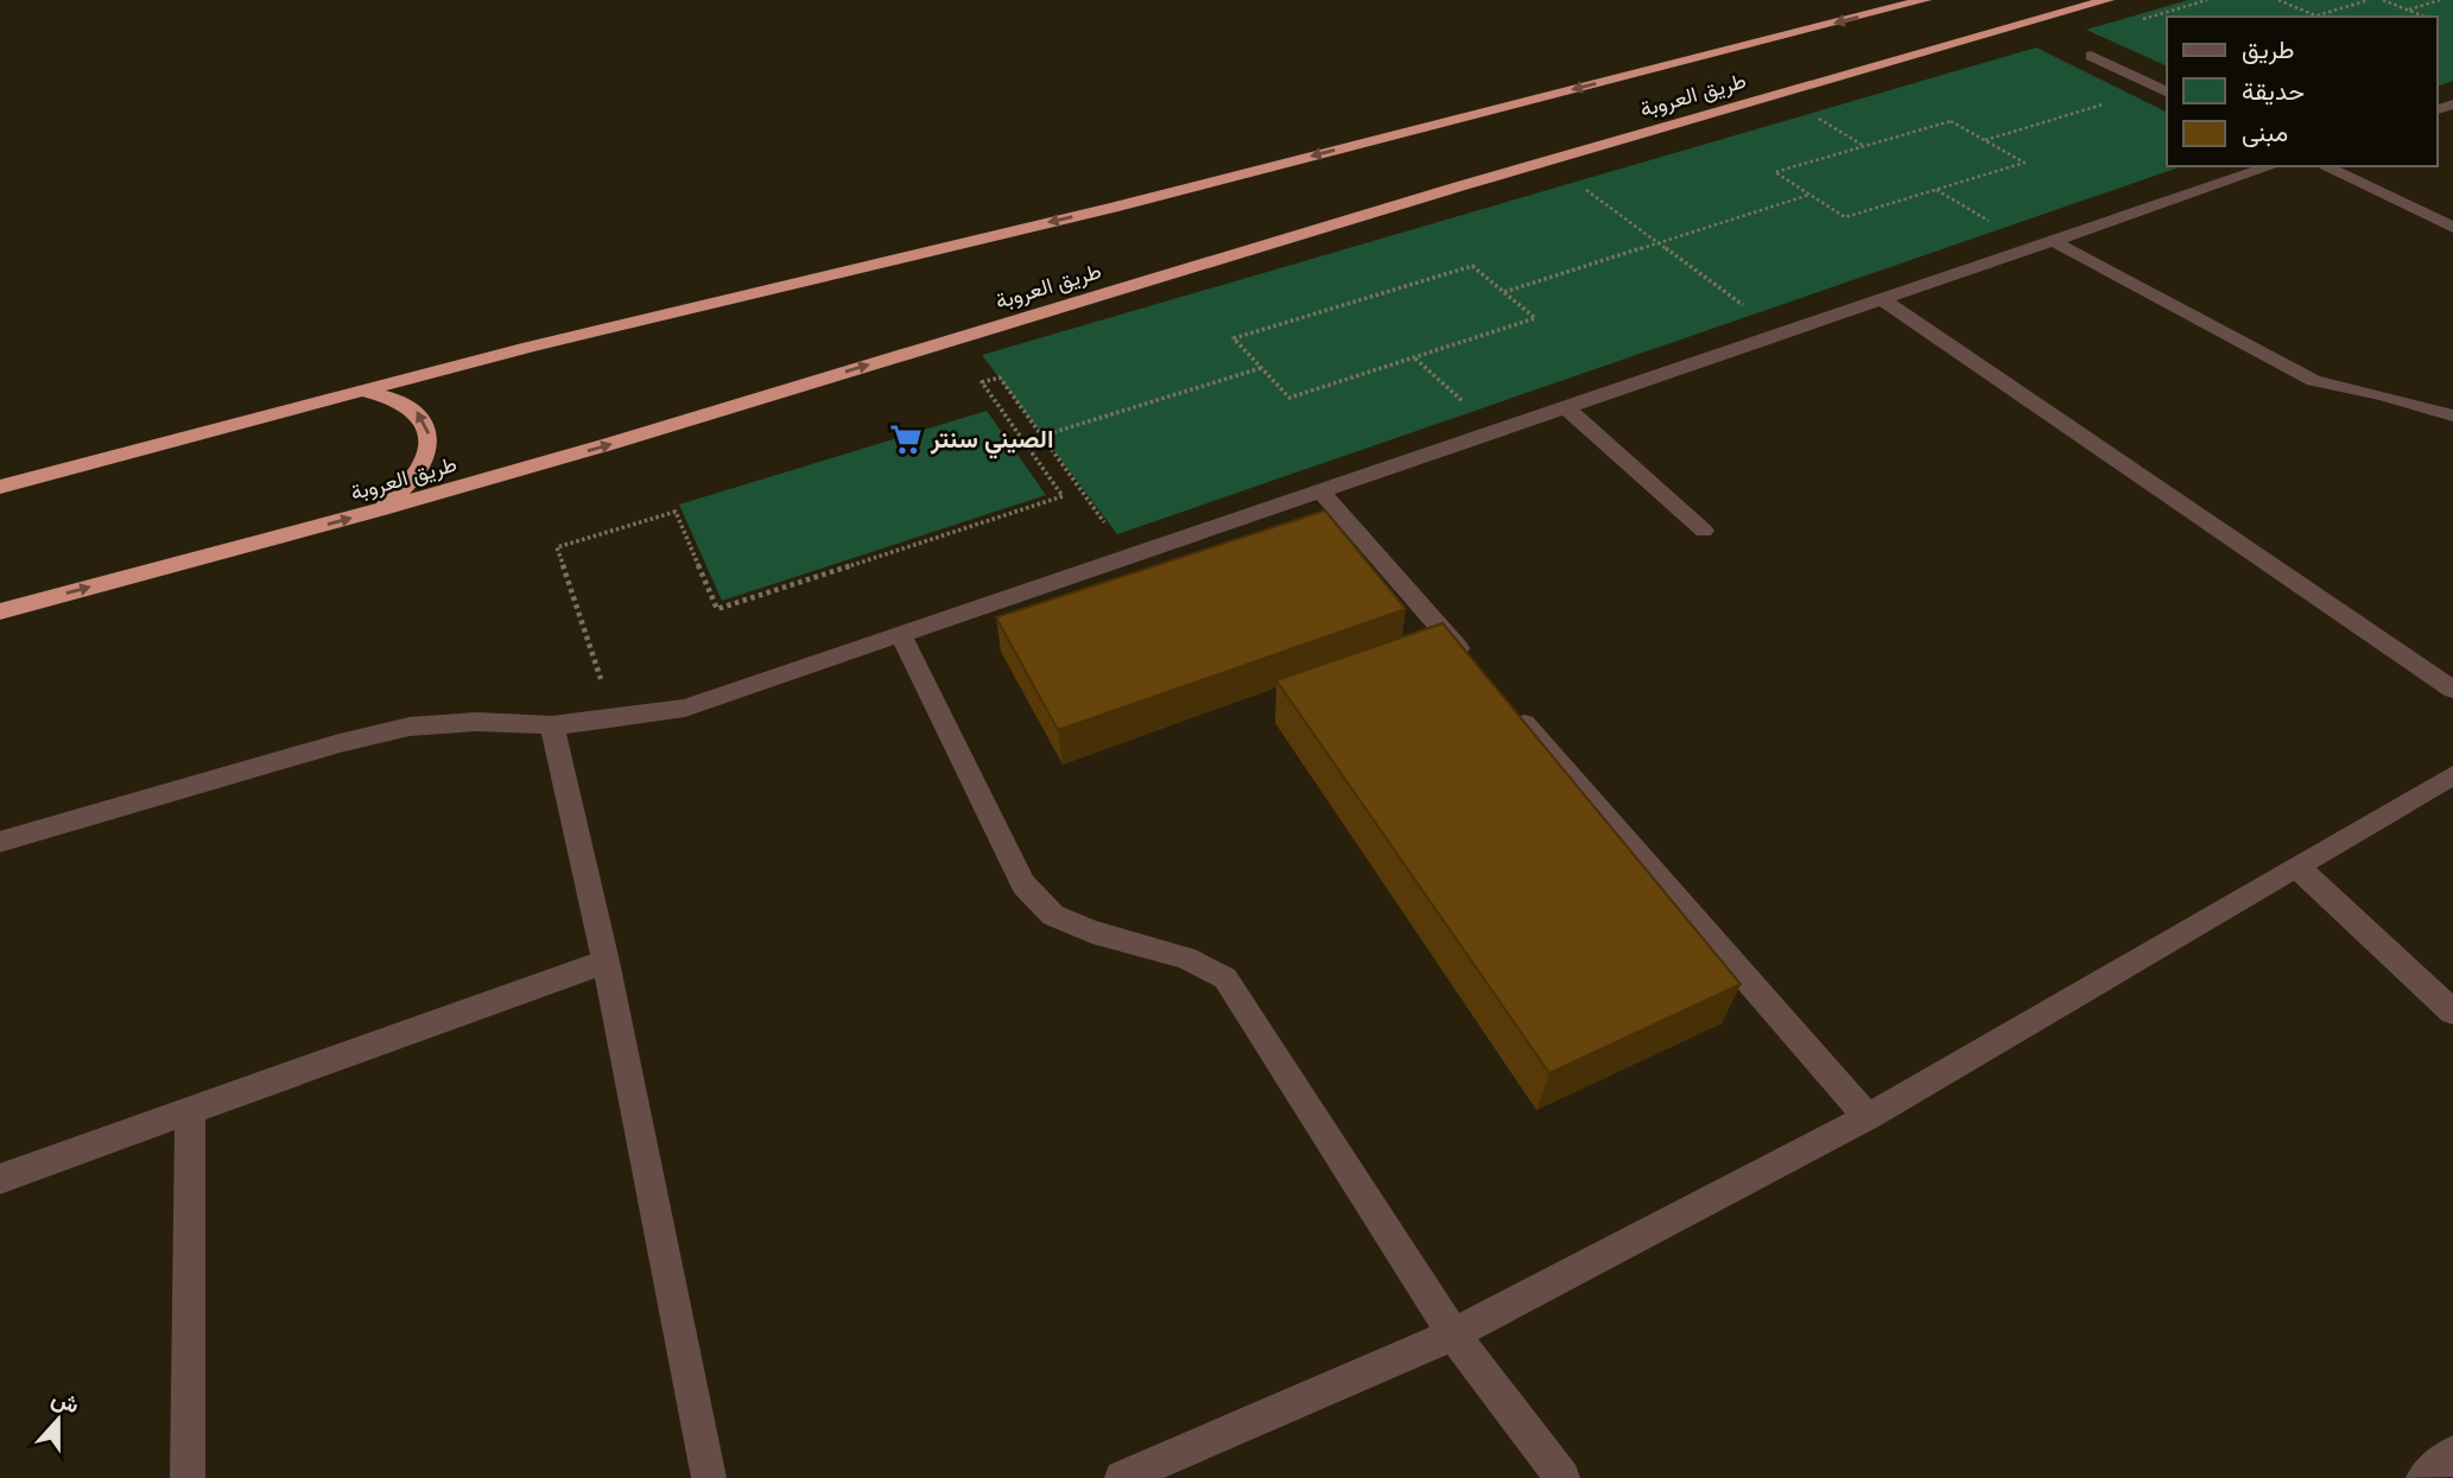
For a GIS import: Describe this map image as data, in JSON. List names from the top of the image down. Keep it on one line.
{"streets":{"highway":["طريق العروبة"]},"places":{"supermarket":["الصيني سنتر"]},"legend":["طريق","حديقة","مبنى"],"north":"top"}
